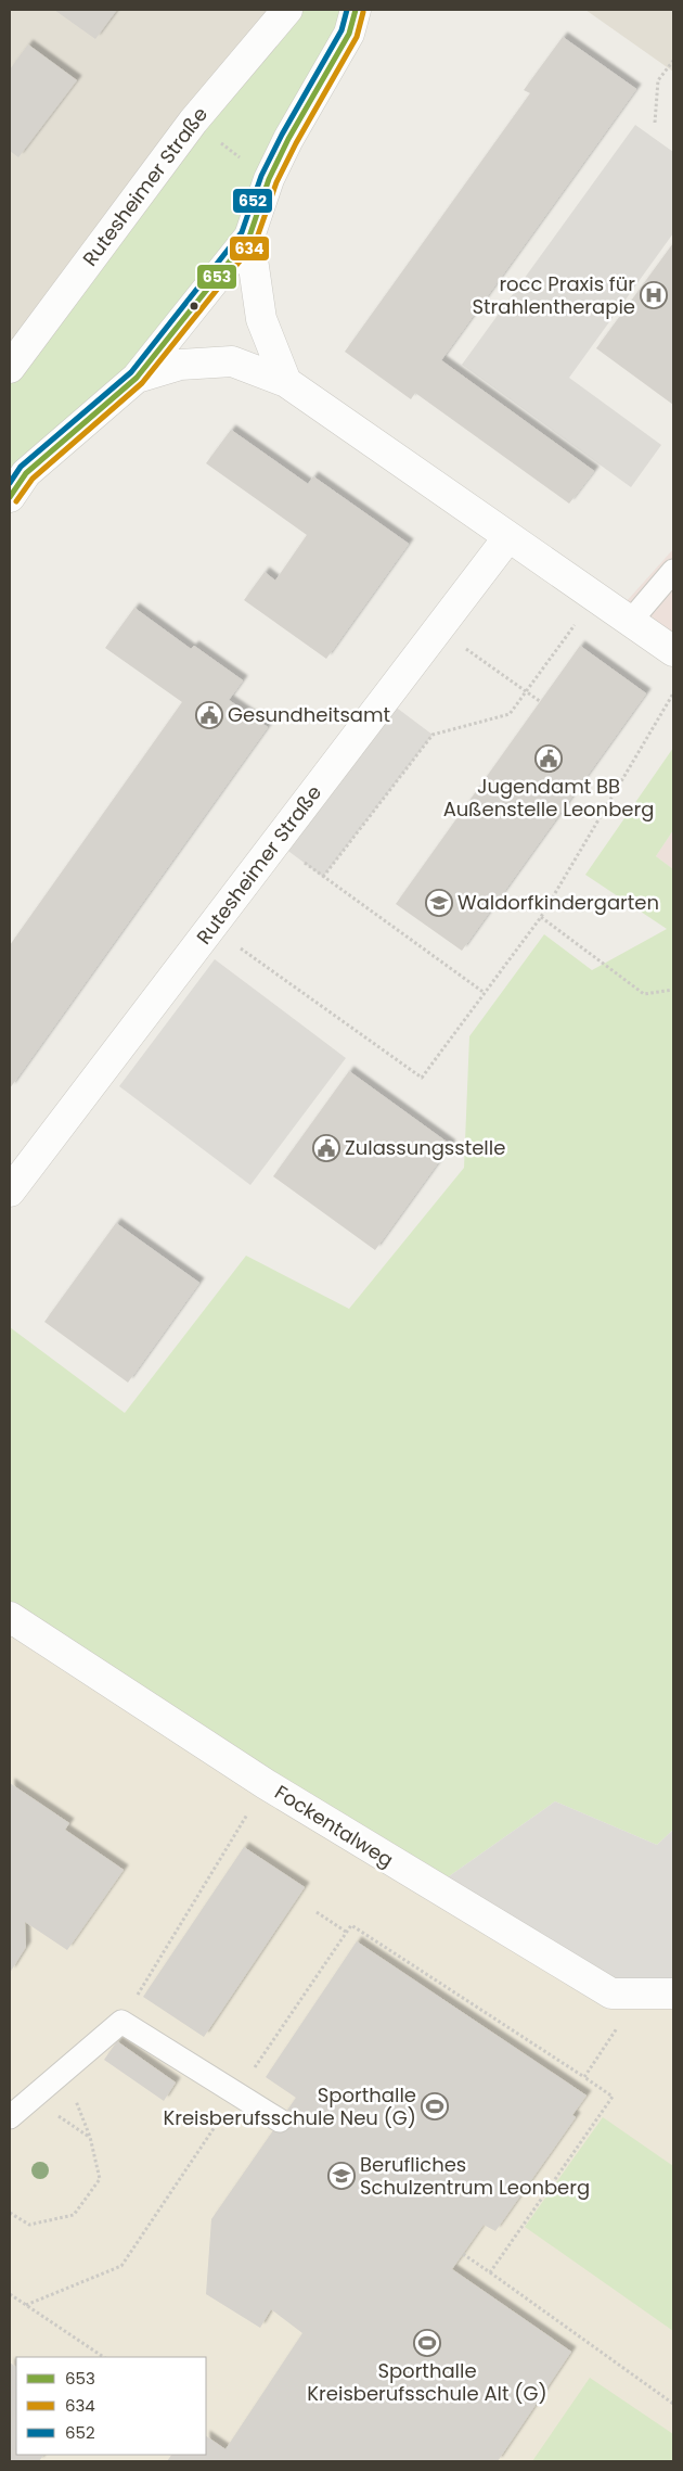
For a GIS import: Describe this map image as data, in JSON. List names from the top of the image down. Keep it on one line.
{"streets":{"street":["Rutesheimer Straße","Fockentalweg"]},"places":{"hospital":["rocc Praxis für Strahlentherapie"],"public building":["Gesundheitsamt","Jugendamt BB Außenstelle Leonberg","Zulassungsstelle"],"school or university":["Waldorfkindergarten","Berufliches Schulzentrum Leonberg"],"sports":["Sporthalle Kreisberufsschule Neu (G)","Sporthalle Kreisberufsschule Alt (G)"]},"lines":["transit line 653","transit line 652","transit line 634"],"legend":["653","634","652"]}
